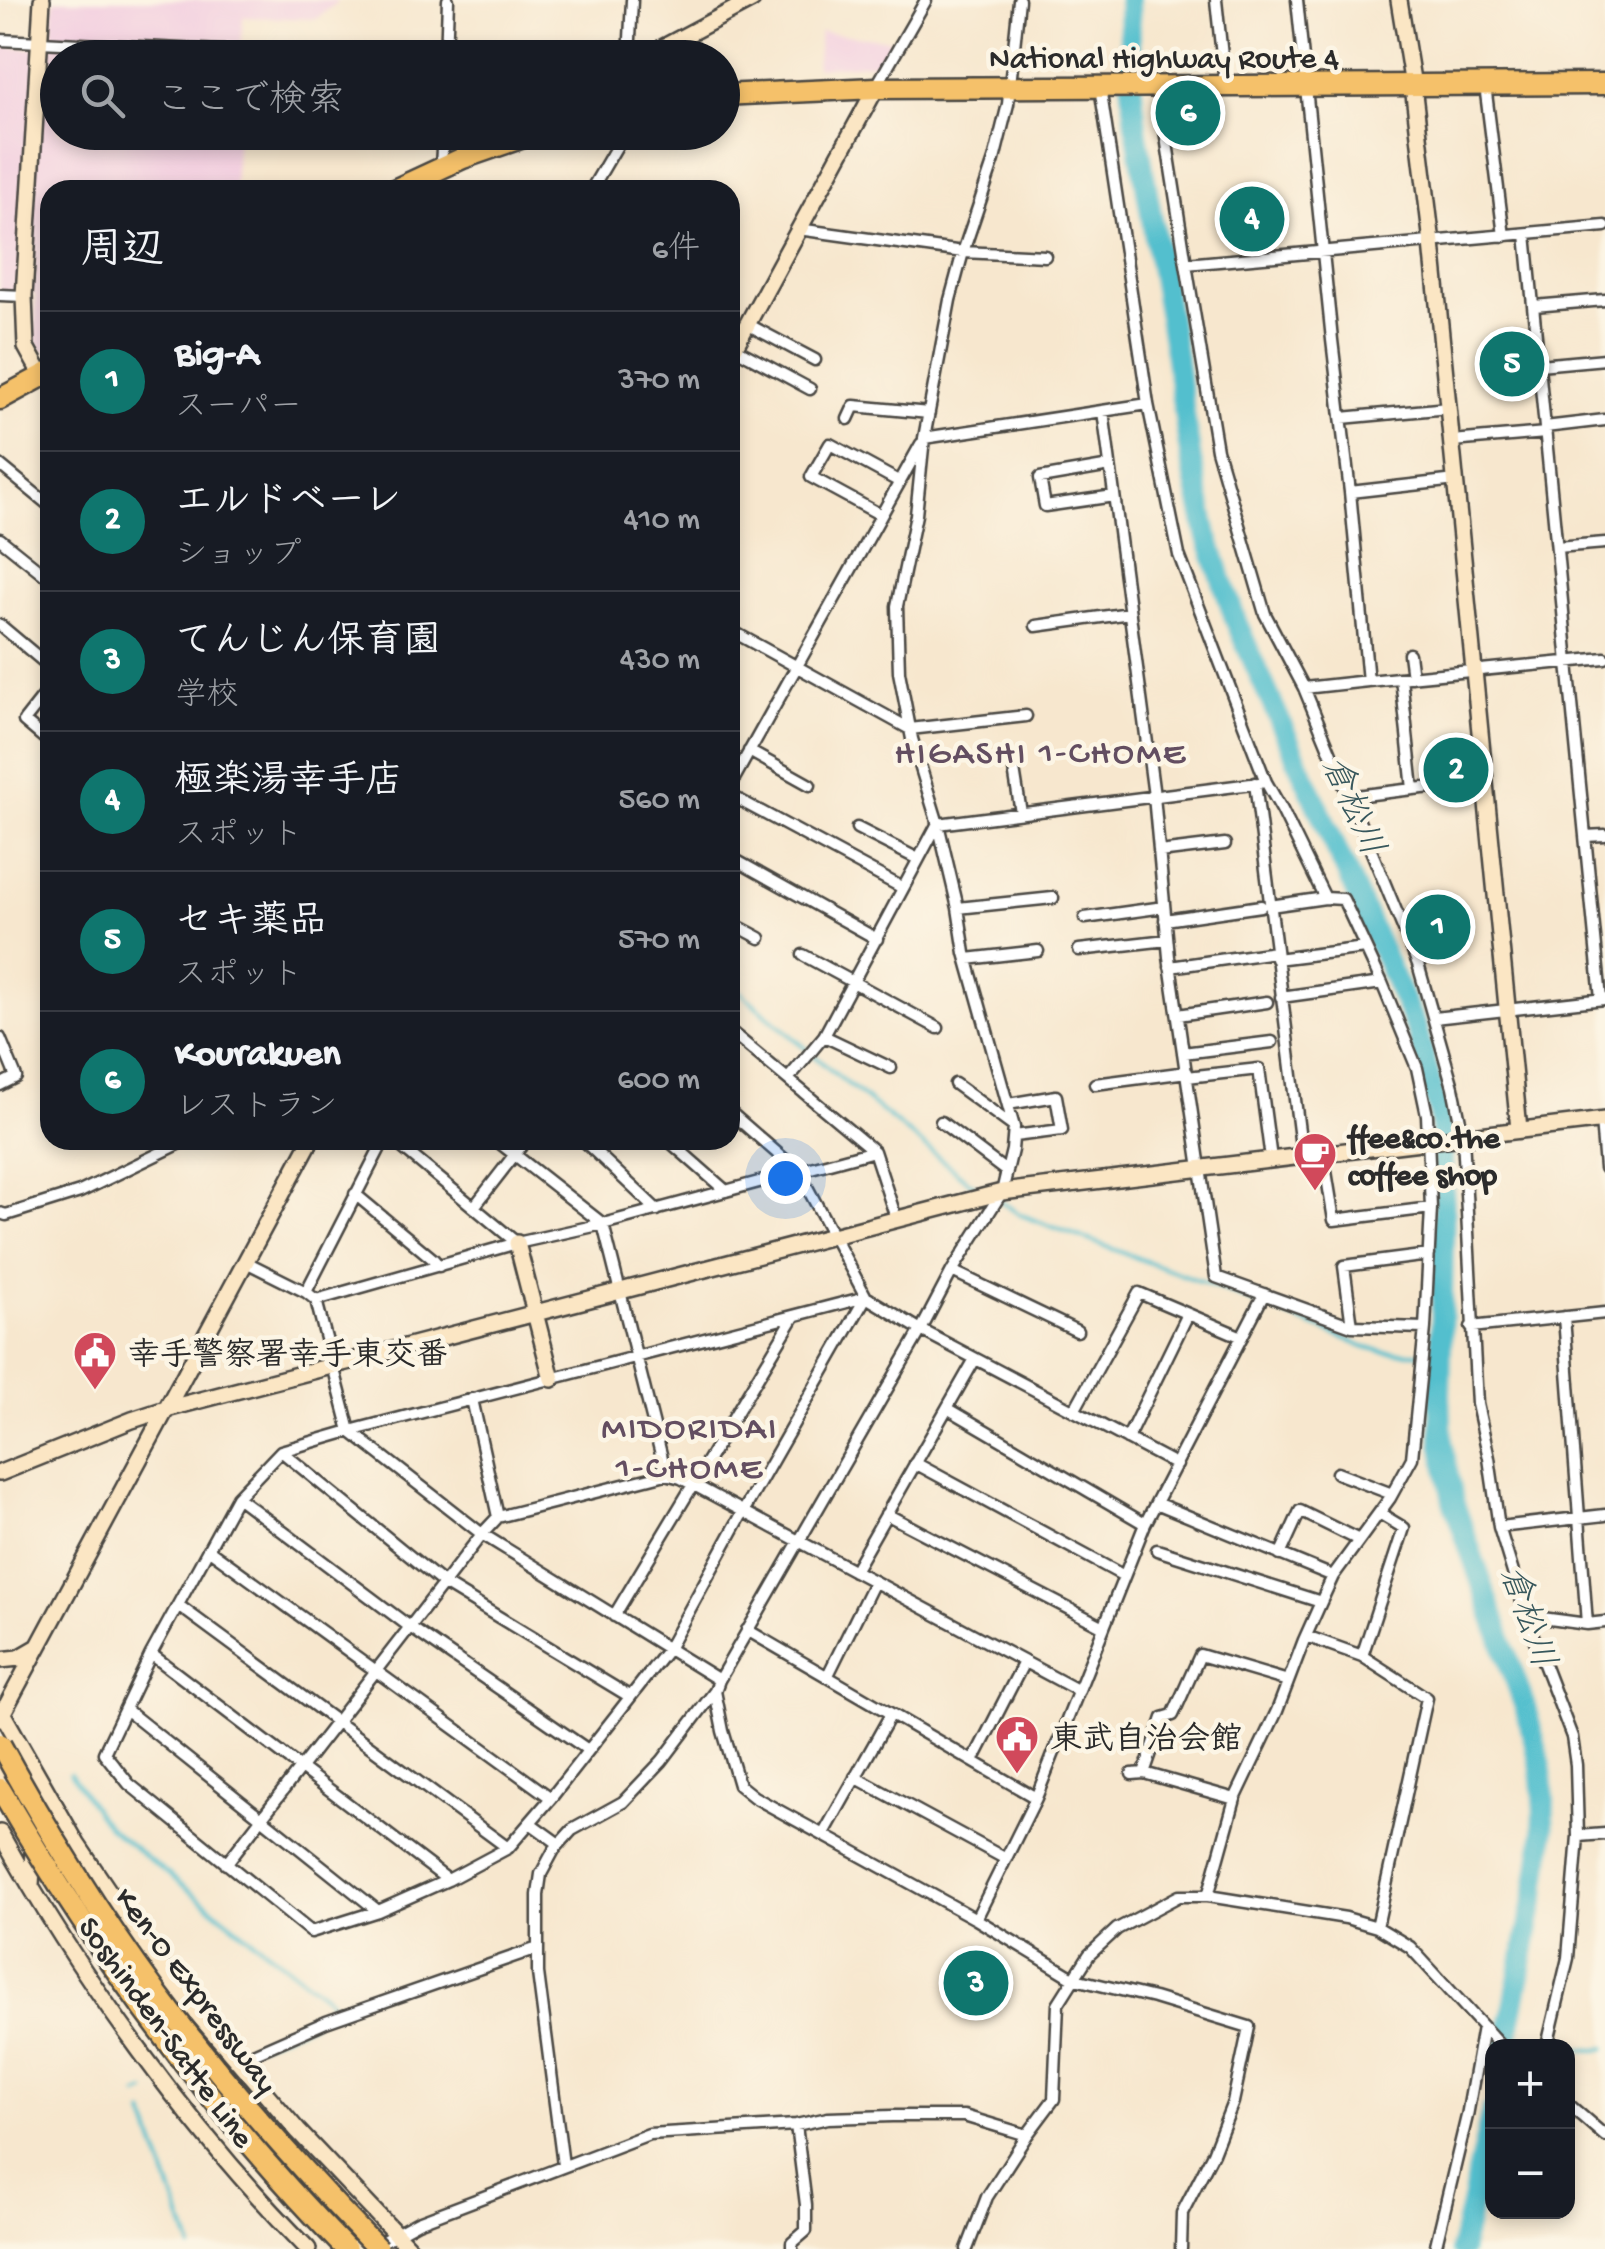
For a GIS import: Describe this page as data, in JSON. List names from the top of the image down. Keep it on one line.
{"streets":{"highway":["National Highway Route 4","Ken-O Expressway"],"street":["Soshinden-Satte Line"]},"districts":["HIGASHI 1-CHOME","MIDORIDAI 1-CHOME"],"water":["倉松川"],"places":{"cafe":["ffee&co.the coffee shop"],"public building":["幸手警察署幸手東交番","東武自治会館"]},"page":{"search":"ここで検索","pins":["6","4","5","2","1","3"],"heading":["周辺","6件"],"list":[{"mark":"1","name":"Big-A","note":"スーパー","value":"370 m"},{"mark":"2","name":"エルドベーレ","note":"ショップ","value":"410 m"},{"mark":"3","name":"てんじん保育園","note":"学校","value":"430 m"},{"mark":"4","name":"極楽湯幸手店","note":"スポット","value":"560 m"},{"mark":"5","name":"セキ薬品","note":"スポット","value":"570 m"},{"mark":"6","name":"Kourakuen","note":"レストラン","value":"600 m"}],"map_buttons":["+","−"]}}
